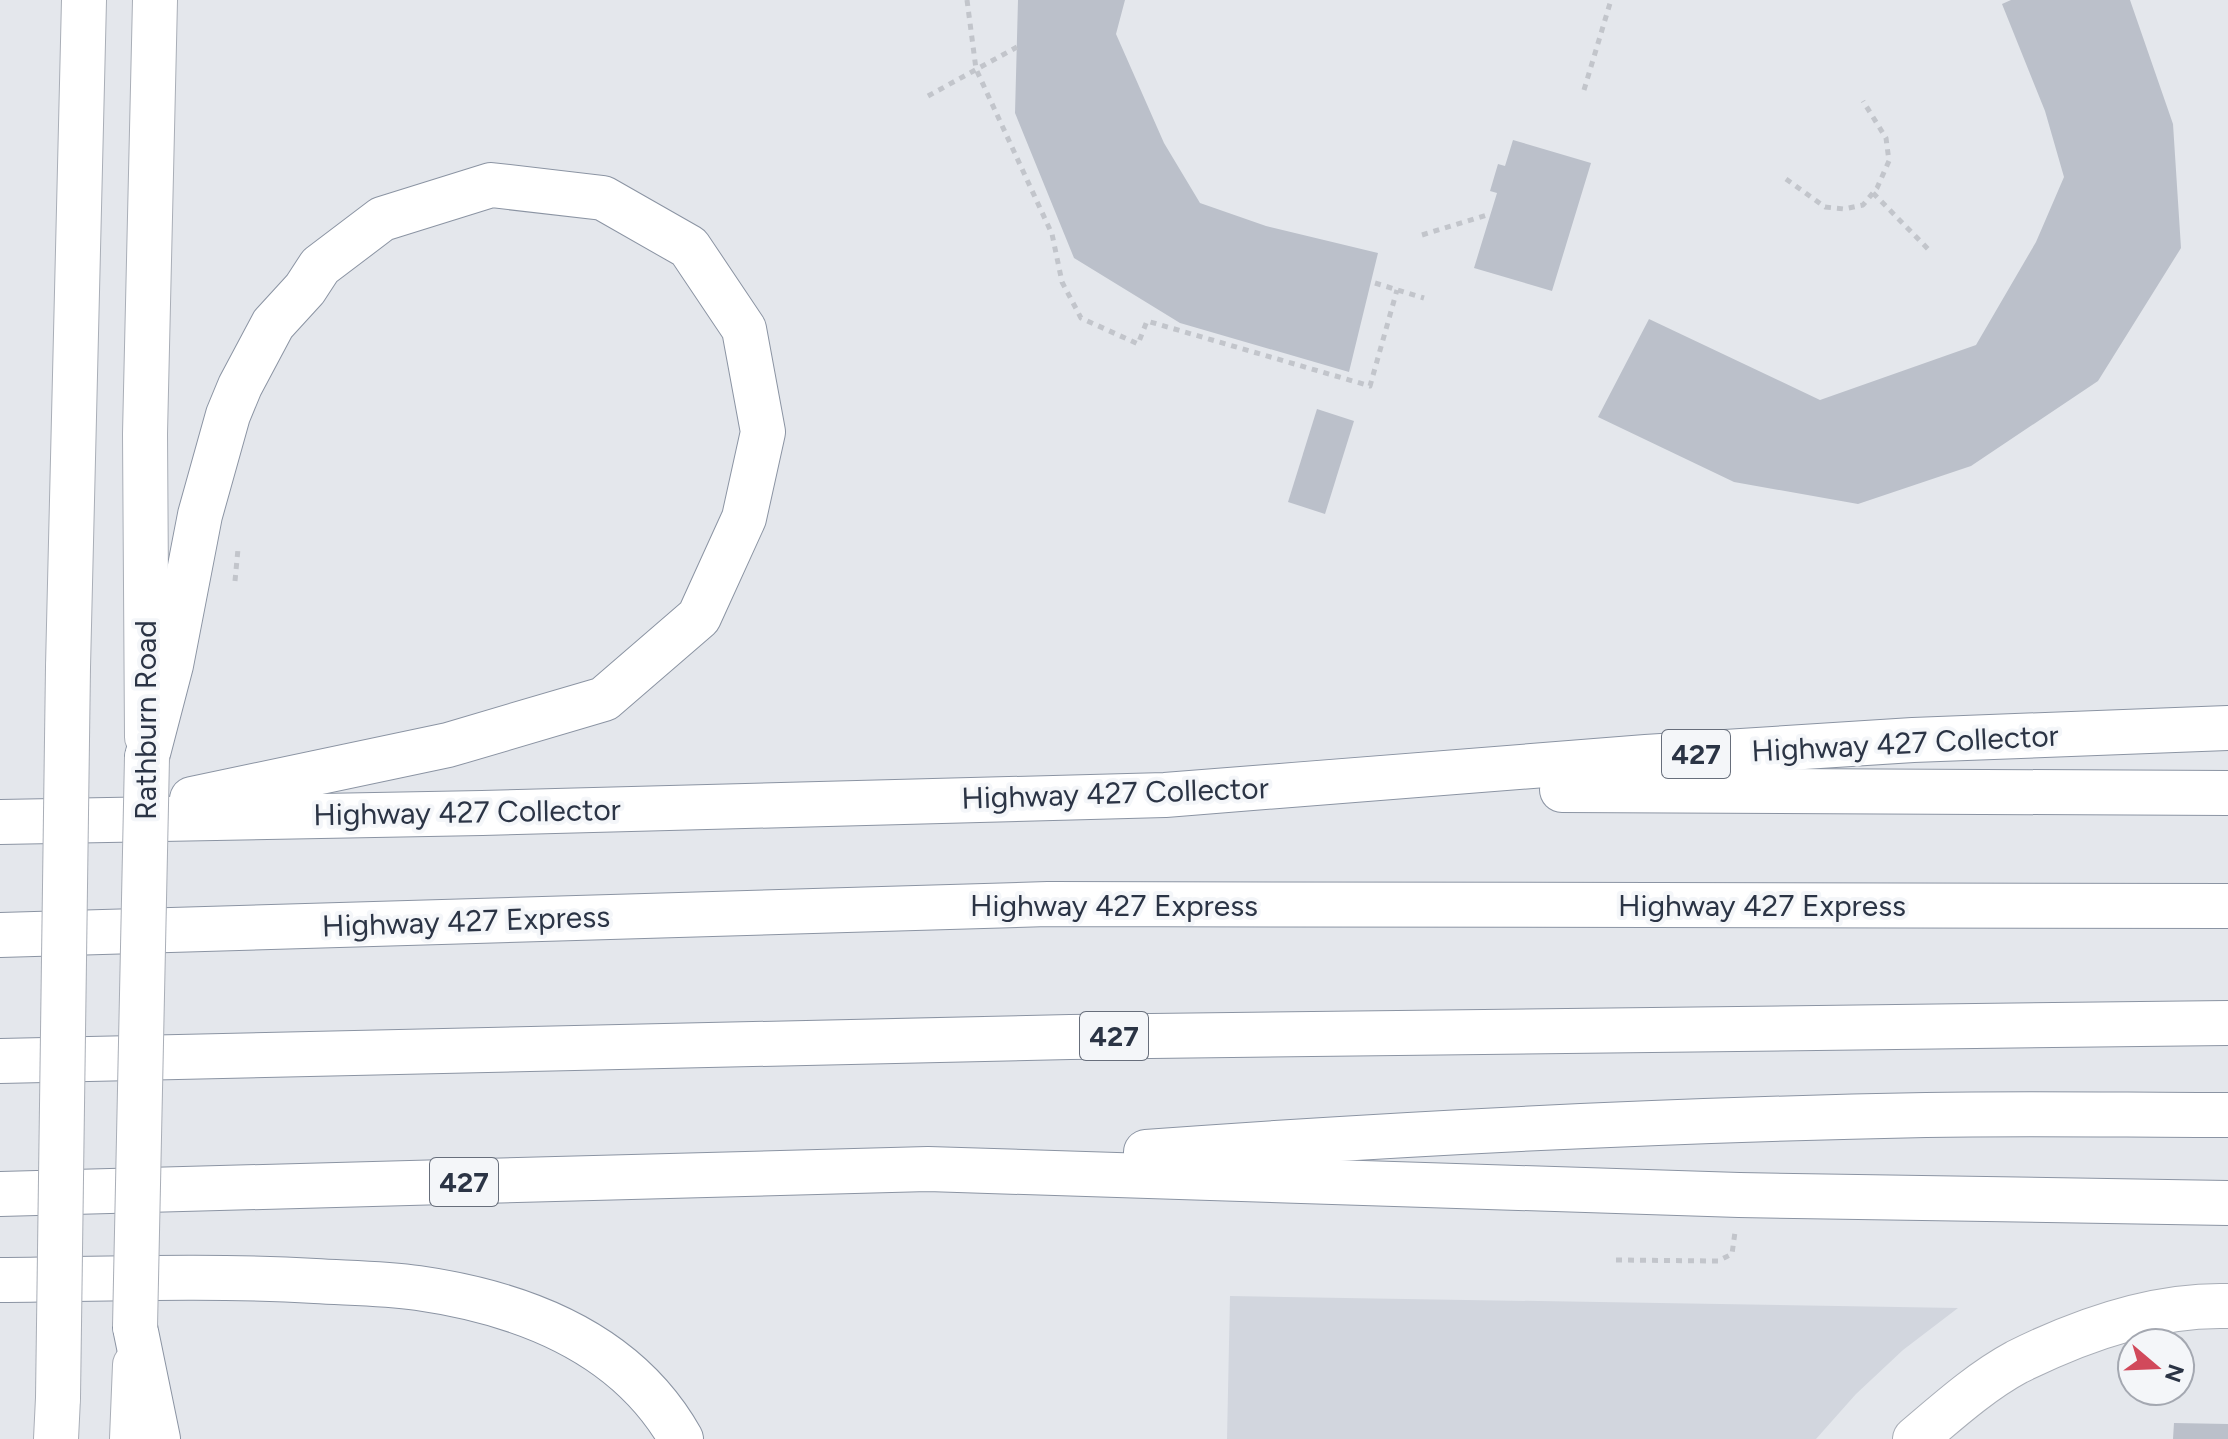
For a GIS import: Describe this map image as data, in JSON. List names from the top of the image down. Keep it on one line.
{"streets":{"main road":["Rathburn Road","Highway 427 Collector","427","Highway 427 Express"]},"north":"right"}
